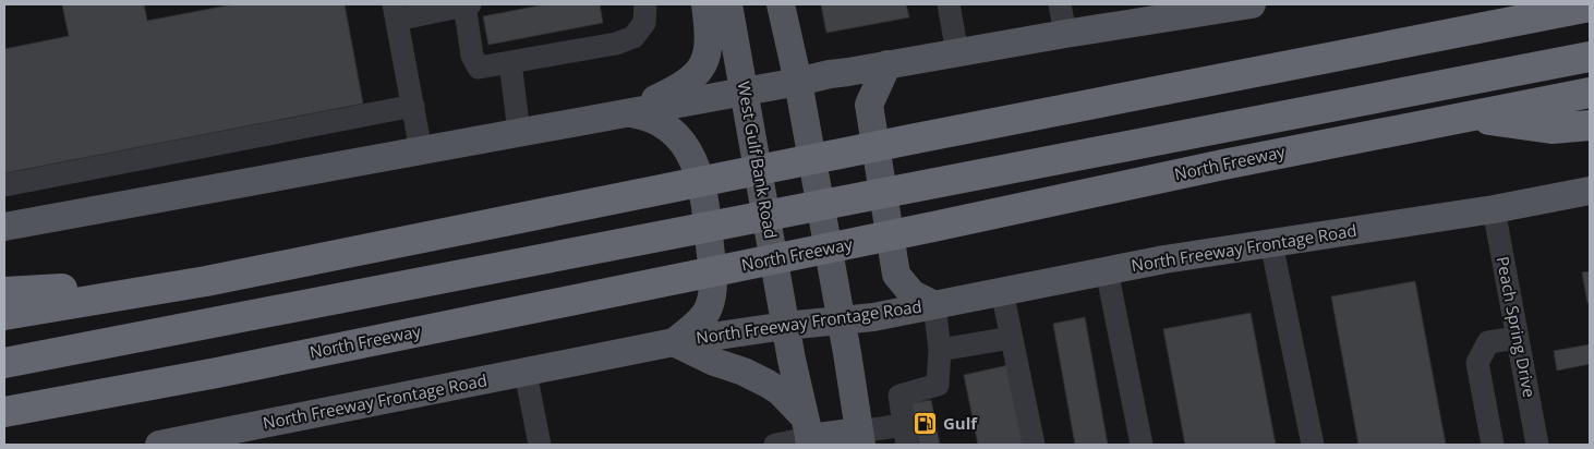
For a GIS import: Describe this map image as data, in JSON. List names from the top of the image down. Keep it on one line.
{"streets":{"highway":["North Freeway"],"main road":["West Gulf Bank Road","North Freeway Frontage Road"],"street":["Peach Spring Drive"]},"crossings":[["West Gulf Bank Road","North Freeway Frontage Road"],["North Freeway Frontage Road","Peach Spring Drive"]],"places":{"fuel station":["Gulf"]}}
